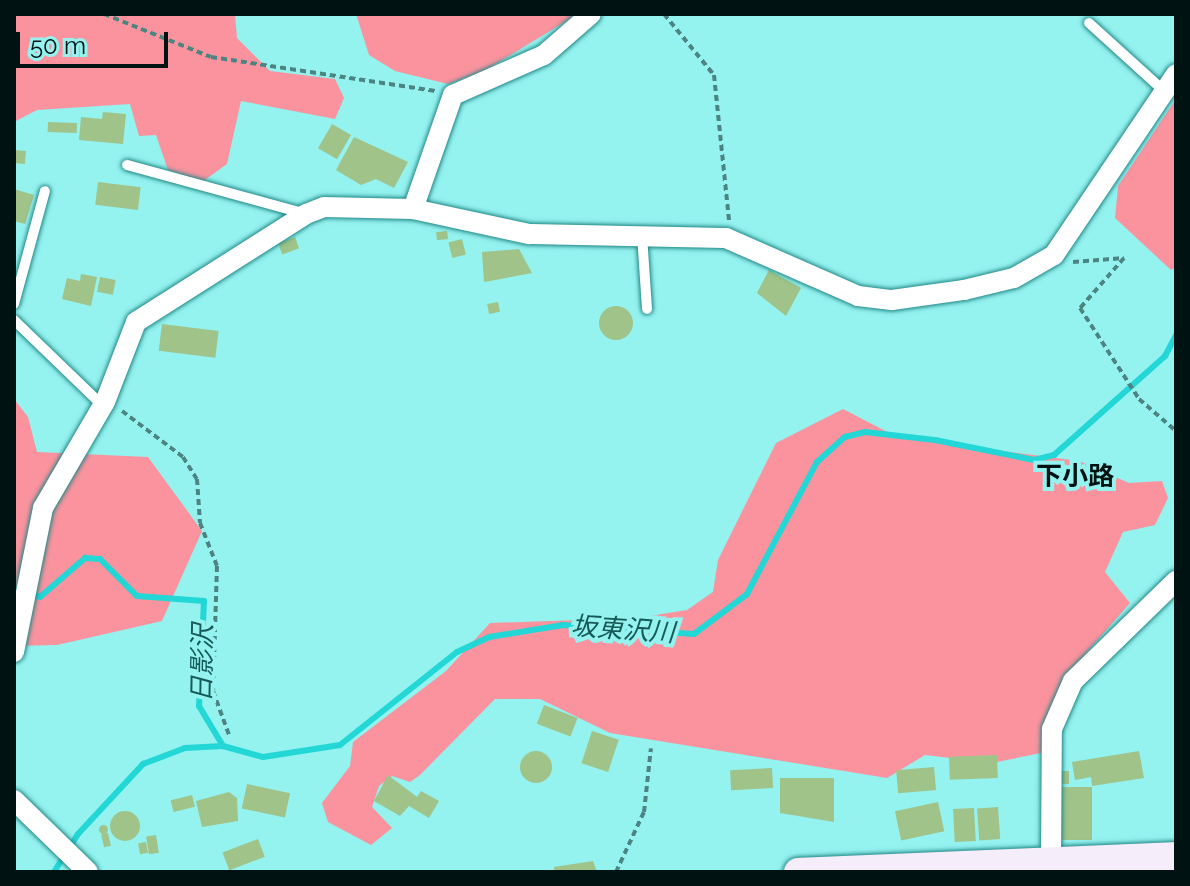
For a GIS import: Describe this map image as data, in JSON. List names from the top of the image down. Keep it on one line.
{"districts":["下小路"],"water":["坂東沢川","日影沢"],"scale_bar":"50 m"}
